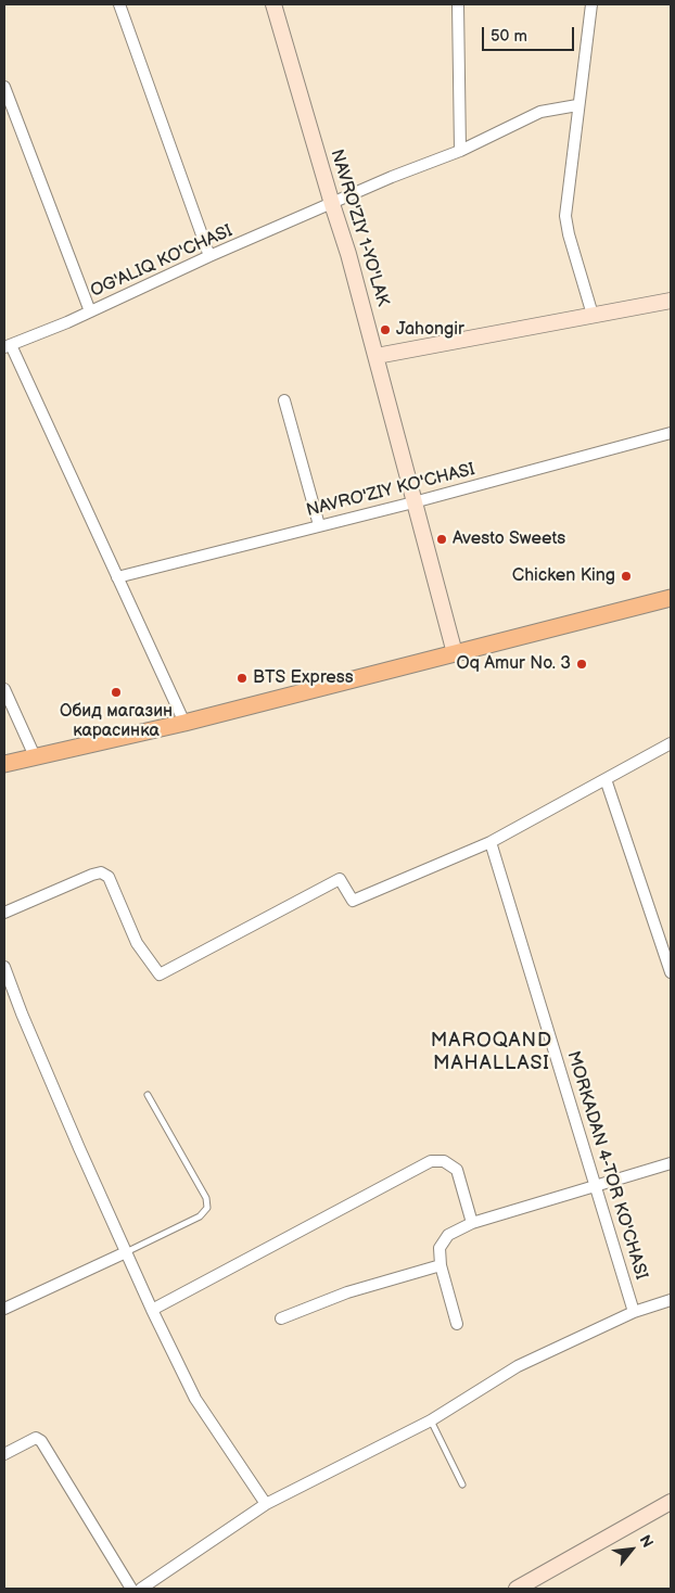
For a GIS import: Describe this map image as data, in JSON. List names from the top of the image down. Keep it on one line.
{"streets":{"street":["NAVRO'ZIY 1-YO'LAK","OG'ALIQ KO'CHASI","NAVRO'ZIY KO'CHASI","MORKADAN 4-TOR KO'CHASI"]},"crossings":[["NAVRO'ZIY 1-YO'LAK","OG'ALIQ KO'CHASI"],["NAVRO'ZIY 1-YO'LAK","NAVRO'ZIY KO'CHASI"]],"districts":["MAROQAND MAHALLASI"],"places":["Jahongir","Avesto Sweets","Chicken King","Oq Amur No. 3","BTS Express","Обид магазин карасинка"],"scale_bar":"50 m","north":"top right"}
